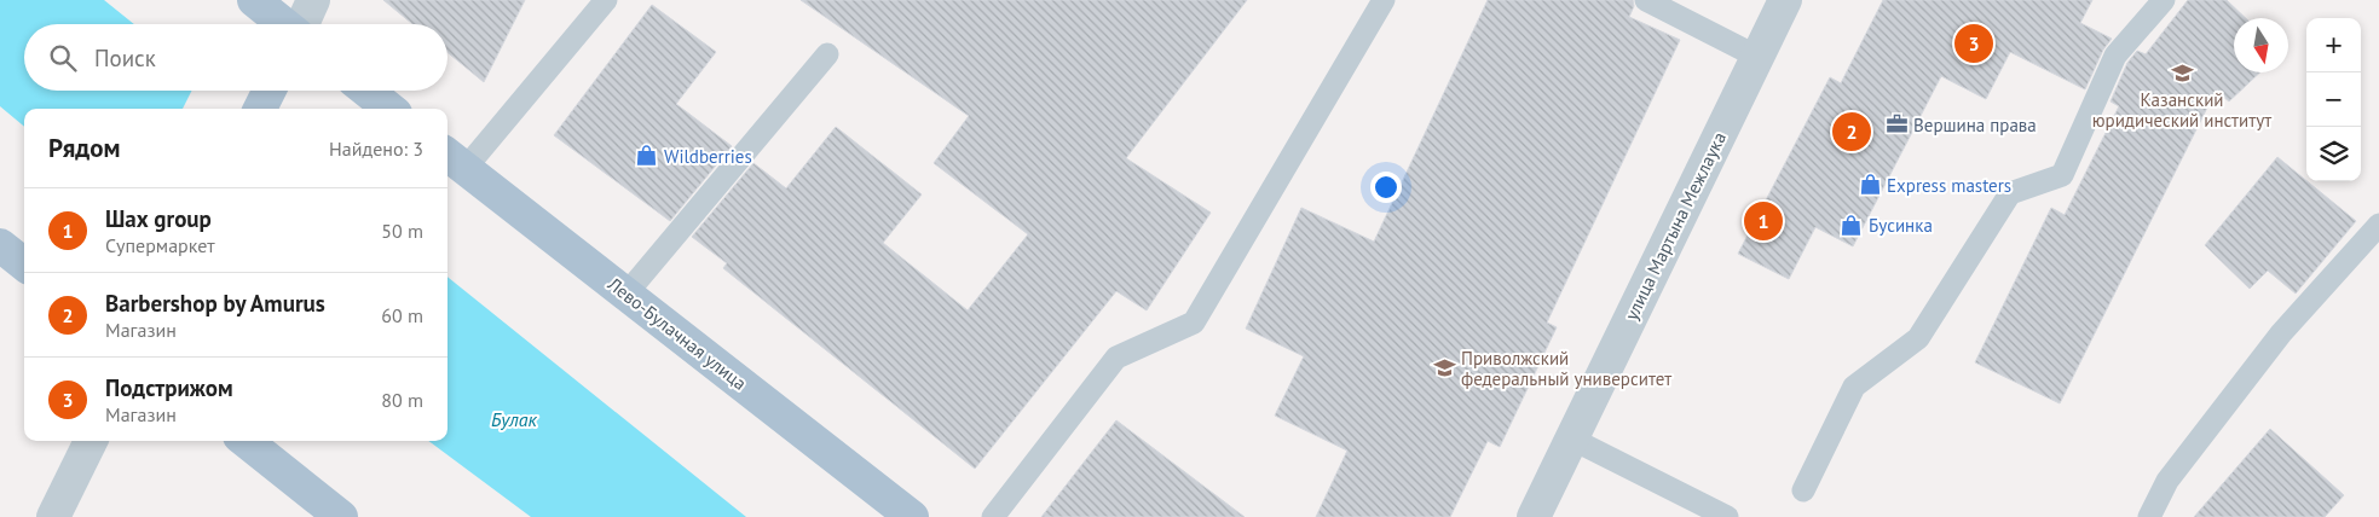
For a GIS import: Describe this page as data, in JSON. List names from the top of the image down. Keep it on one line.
{"streets":{"main road":["Лево-Булачная улица"],"street":["улица Мартына Межлаука"]},"water":["Булак"],"places":{"school or university":["Казанский юридический институт","Приволжский федеральный университет"],"office":["Вершина права"],"shop":["Wildberries","Express masters","Бусинка"]},"north":"bottom","page":{"map_buttons":["+","−"],"pins":["3","2","1"],"search":"Поиск","heading":["Рядом","Найдено: 3"],"list":[{"mark":"1","name":"Шах group","note":"Супермаркет","value":"50 m"},{"mark":"2","name":"Barbershop by Amurus","note":"Магазин","value":"60 m"},{"mark":"3","name":"Подстрижом","note":"Магазин","value":"80 m"}]}}
